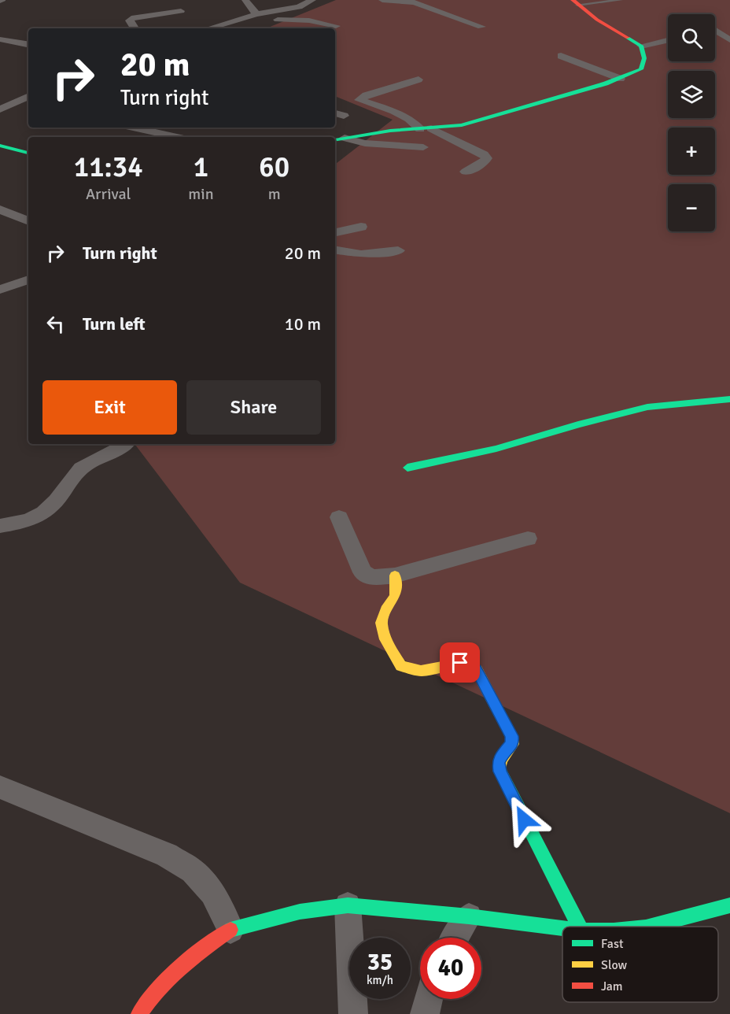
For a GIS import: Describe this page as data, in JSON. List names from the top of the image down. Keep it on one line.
{"legend":["Fast","Slow","Jam"],"page":{"map_buttons":["+","−"],"turn":["20 m","Turn right"],"eta":["11:34","Arrival","1","min","60","m"],"list":[{"name":"Turn right","value":"20 m"},{"name":"Turn left","value":"10 m"}],"buttons":["Exit","Share"],"speed":"35 km/h","limit":"40"}}
